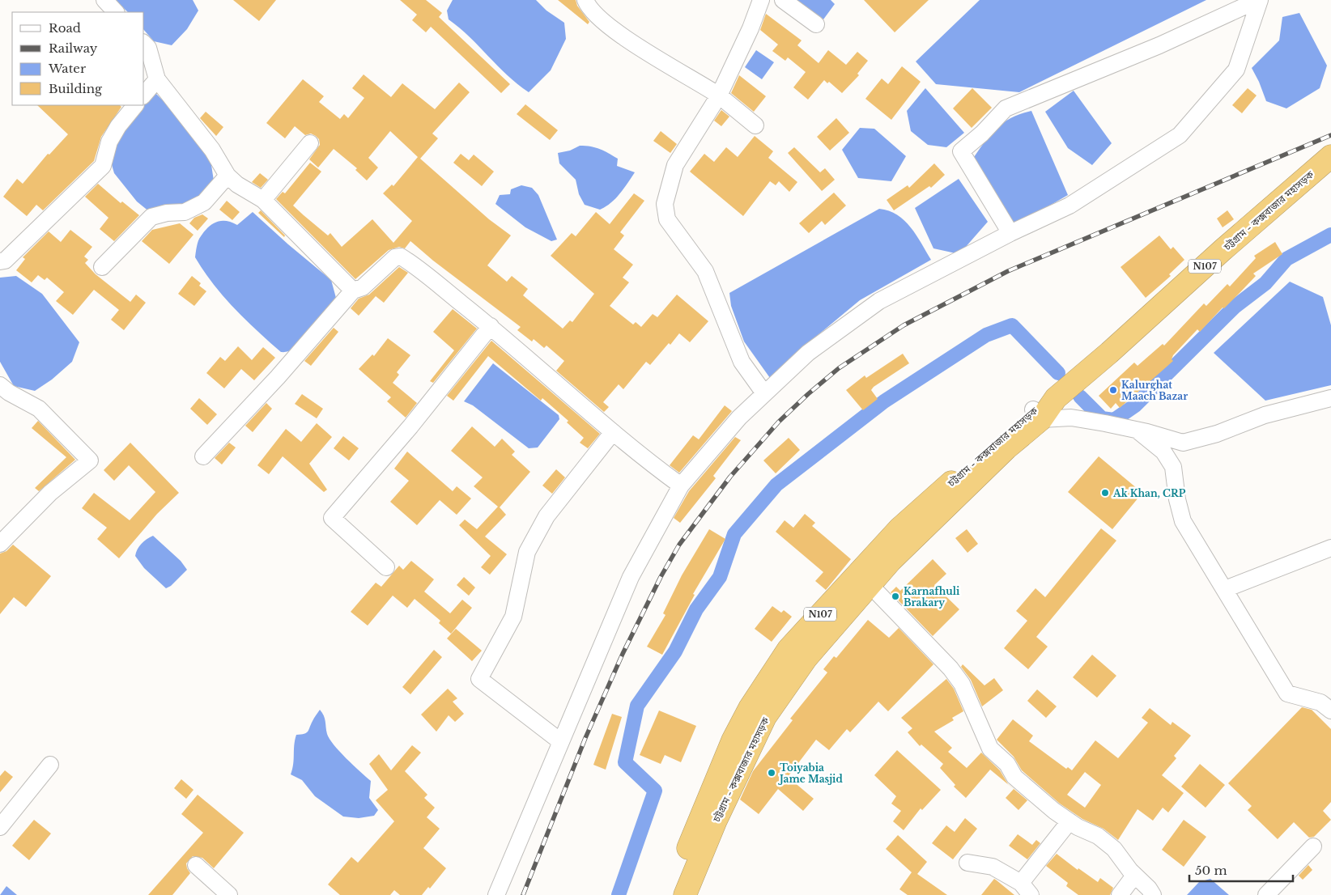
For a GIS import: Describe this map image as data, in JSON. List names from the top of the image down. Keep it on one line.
{"streets":{"highway":["চট্টগ্রাম - কক্সবাজার মহাসড়ক","N107"]},"places":["Kalurghat Maach Bazar","Ak Khan, CRP","Karnafhuli Brakary","Toiyabia Jame Masjid"],"legend":["Road","Railway","Water","Building"],"scale_bar":"50 m"}
